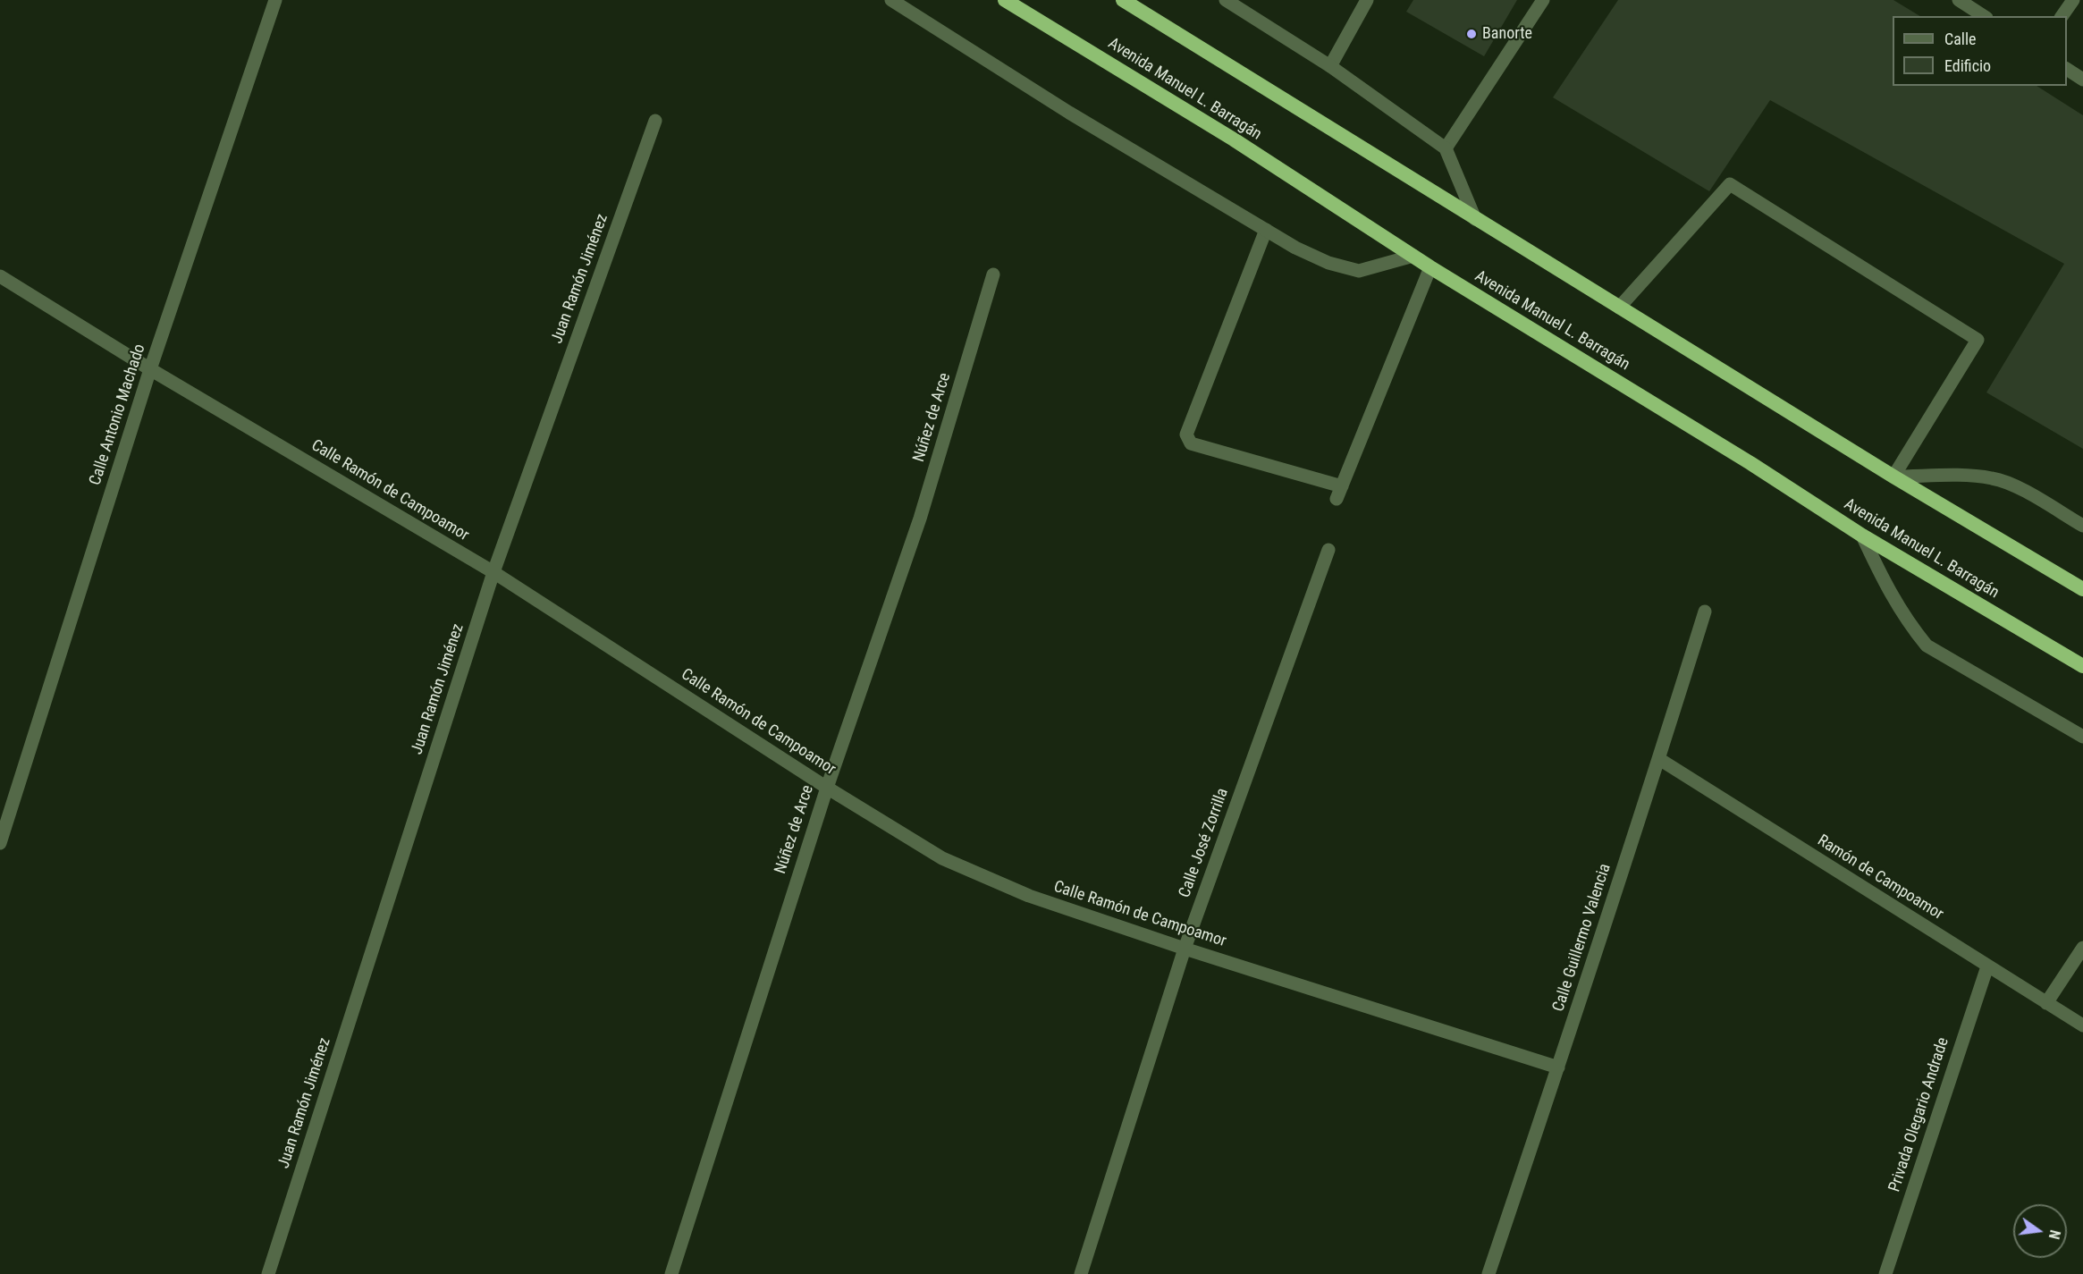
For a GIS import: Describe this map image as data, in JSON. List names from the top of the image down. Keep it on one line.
{"streets":{"highway":["Avenida Manuel L. Barragán"],"street":["Juan Ramón Jiménez","Calle Antonio Machado","Núñez de Arce","Calle Ramón de Campoamor","Calle José Zorrilla","Ramón de Campoamor","Calle Guillermo Valencia","Privada Olegario Andrade"]},"crossings":[["Juan Ramón Jiménez","Calle Ramón de Campoamor"],["Calle Antonio Machado","Calle Ramón de Campoamor"],["Núñez de Arce","Calle Ramón de Campoamor"],["Calle Ramón de Campoamor","Calle José Zorrilla"],["Calle Ramón de Campoamor","Calle Guillermo Valencia"],["Ramón de Campoamor","Calle Guillermo Valencia"],["Ramón de Campoamor","Privada Olegario Andrade"]],"places":["Banorte"],"legend":["Calle","Edificio"],"north":"right"}
